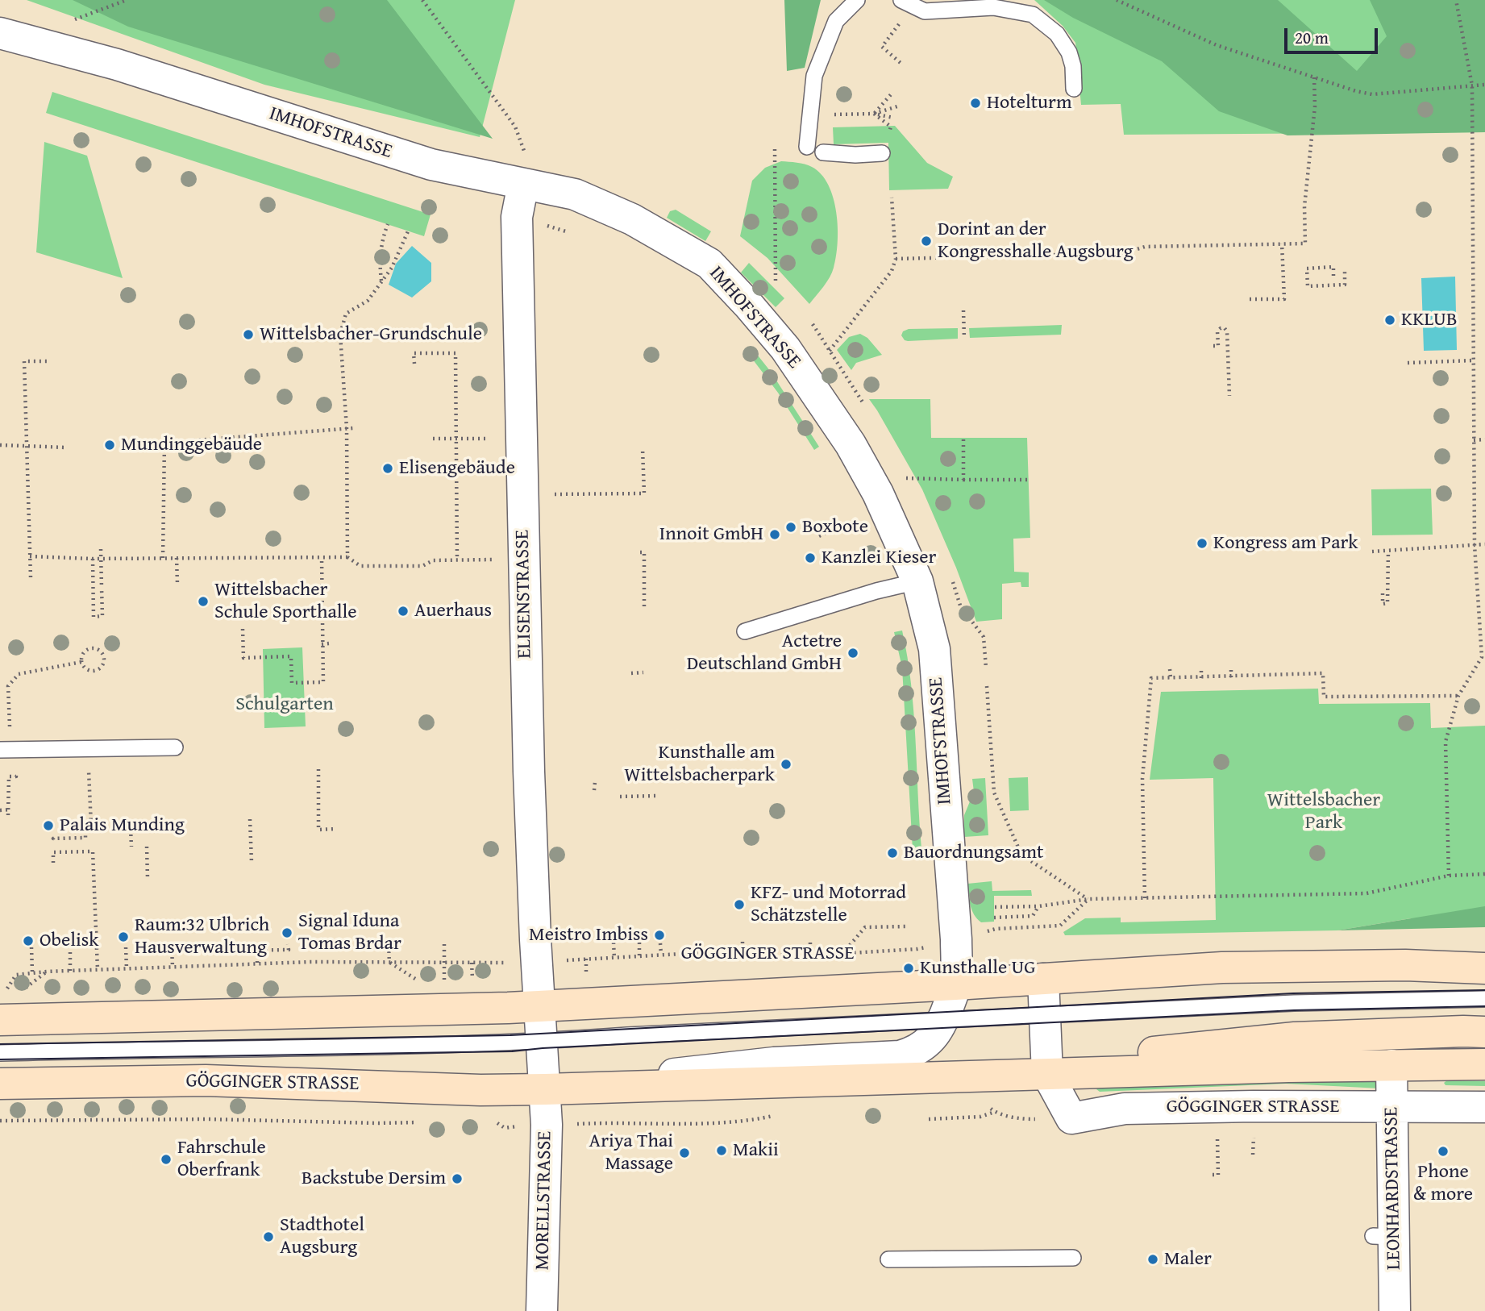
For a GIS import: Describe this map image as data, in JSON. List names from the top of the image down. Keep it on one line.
{"streets":{"main road":["GÖGGINGER STRASSE"],"street":["IMHOFSTRASSE","ELISENSTRASSE","LEONHARDSTRASSE","MORELLSTRASSE"]},"crossings":[["IMHOFSTRASSE","ELISENSTRASSE"],["IMHOFSTRASSE","GÖGGINGER STRASSE"],["ELISENSTRASSE","GÖGGINGER STRASSE"],["GÖGGINGER STRASSE","LEONHARDSTRASSE"],["GÖGGINGER STRASSE","MORELLSTRASSE"]],"parks":["Schulgarten","Wittelsbacher Park"],"places":["Hotelturm","Dorint an der Kongresshalle Augsburg","KKLUB","Wittelsbacher-Grundschule","Mundinggebäude","Elisengebäude","Boxbote","Innoit GmbH","Kongress am Park","Kanzlei Kieser","Wittelsbacher Schule Sporthalle","Auerhaus","Actetre Deutschland GmbH","Kunsthalle am Wittelsbacherpark","Palais Munding","Bauordnungsamt","KFZ- und Motorrad Schätzstelle","Signal Iduna Tomas Brdar","Meistro Imbiss","Raum:32 Ulbrich Hausverwaltung","Obelisk","Kunsthalle UG","Makii","Phone & more","Ariya Thai Massage","Fahrschule Oberfrank","Backstube Dersim","Stadthotel Augsburg","Maler"],"scale_bar":"20 m"}
